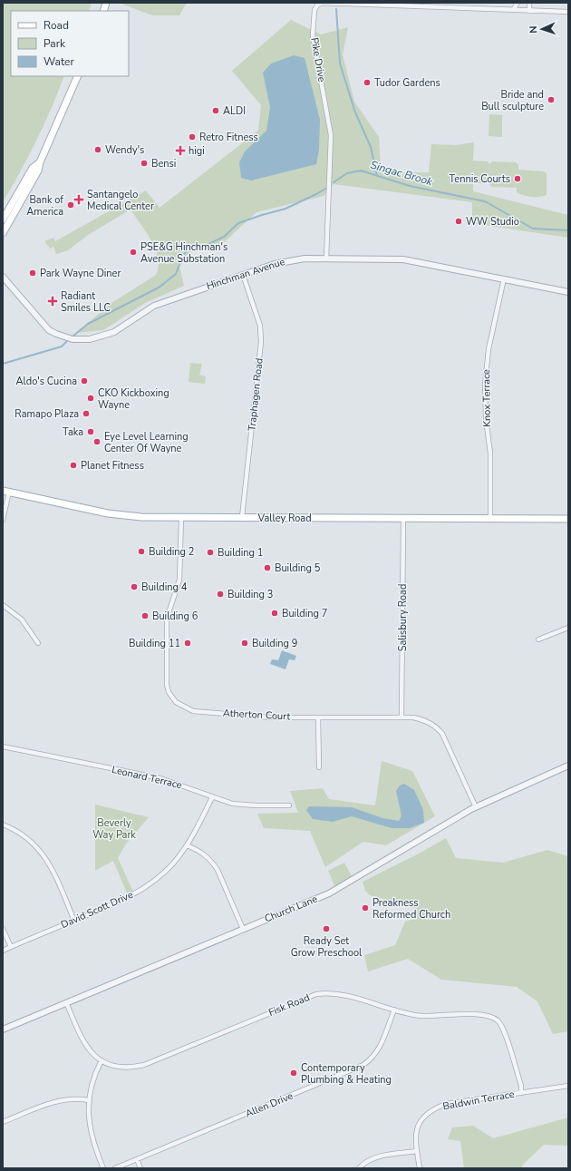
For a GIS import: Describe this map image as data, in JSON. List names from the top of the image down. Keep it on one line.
{"streets":{"main road":["Valley Road"],"street":["Pike Drive","Hinchman Avenue","Traphagen Road","Knox Terrace","Salisbury Road","Atherton Court","Leonard Terrace","Church Lane","David Scott Drive","Fisk Road","Baldwin Terrace","Allen Drive"]},"crossings":[["Pike Drive","Hinchman Avenue"],["Hinchman Avenue","Traphagen Road"],["Hinchman Avenue","Knox Terrace"],["Traphagen Road","Valley Road"],["Knox Terrace","Valley Road"],["Valley Road","Salisbury Road"],["Valley Road","Atherton Court"],["Salisbury Road","Atherton Court"],["Atherton Court","Church Lane"],["Leonard Terrace","David Scott Drive"],["Church Lane","Fisk Road"],["Fisk Road","Baldwin Terrace"],["Fisk Road","Allen Drive"]],"water":["Singac Brook"],"parks":["Beverly Way Park"],"places":{"other":["Tudor Gardens","Bride and Bull sculpture","ALDI","Retro Fitness","Wendy's","Bensi","Tennis Courts","Bank of America","WW Studio","PSE&G Hinchman's Avenue Substation","Park Wayne Diner","Aldo's Cucina","CKO Kickboxing Wayne","Ramapo Plaza","Taka","Eye Level Learning Center Of Wayne","Planet Fitness","Building 2","Building 1","Building 5","Building 4","Building 3","Building 7","Building 6","Building 11","Building 9","Preakness Reformed Church","Ready Set Grow Preschool","Contemporary Plumbing & Heating"],"health":["higi","Santangelo Medical Center","Radiant Smiles LLC"]},"legend":["Road","Park","Water"],"north":"left"}
